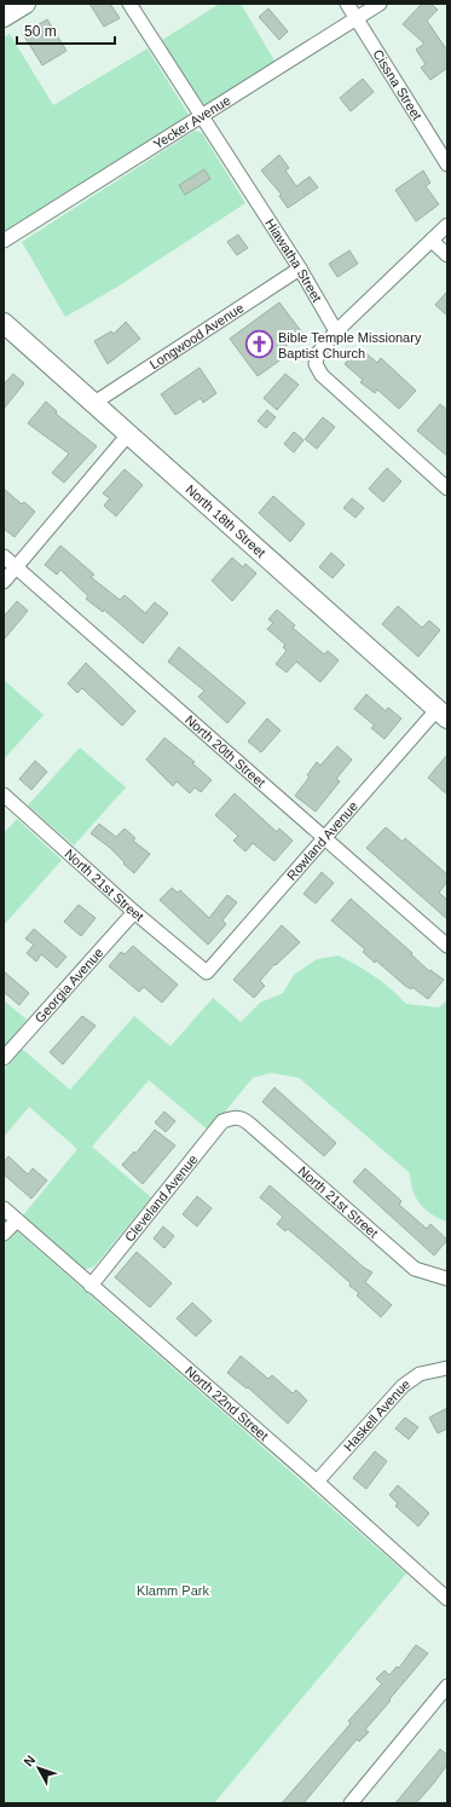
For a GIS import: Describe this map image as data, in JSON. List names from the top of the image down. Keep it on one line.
{"streets":{"main road":["North 18th Street"],"street":["Cissna Street","Yecker Avenue","Hiawatha Street","Longwood Avenue","North 20th Street","Rowland Avenue","North 21st Street","Georgia Avenue","Cleveland Avenue","North 22nd Street","Haskell Avenue"]},"crossings":[["Cissna Street","Yecker Avenue"],["Yecker Avenue","Hiawatha Street"],["Hiawatha Street","Longwood Avenue"],["Longwood Avenue","North 18th Street"],["North 18th Street","Rowland Avenue"],["North 20th Street","Rowland Avenue"],["Rowland Avenue","North 21st Street"],["North 21st Street","Georgia Avenue"],["North 21st Street","Cleveland Avenue"],["Cleveland Avenue","North 22nd Street"],["North 22nd Street","Haskell Avenue"]],"parks":["Klamm Park"],"places":{"church":["Bible Temple Missionary Baptist Church"]},"scale_bar":"50 m","north":"top left"}
